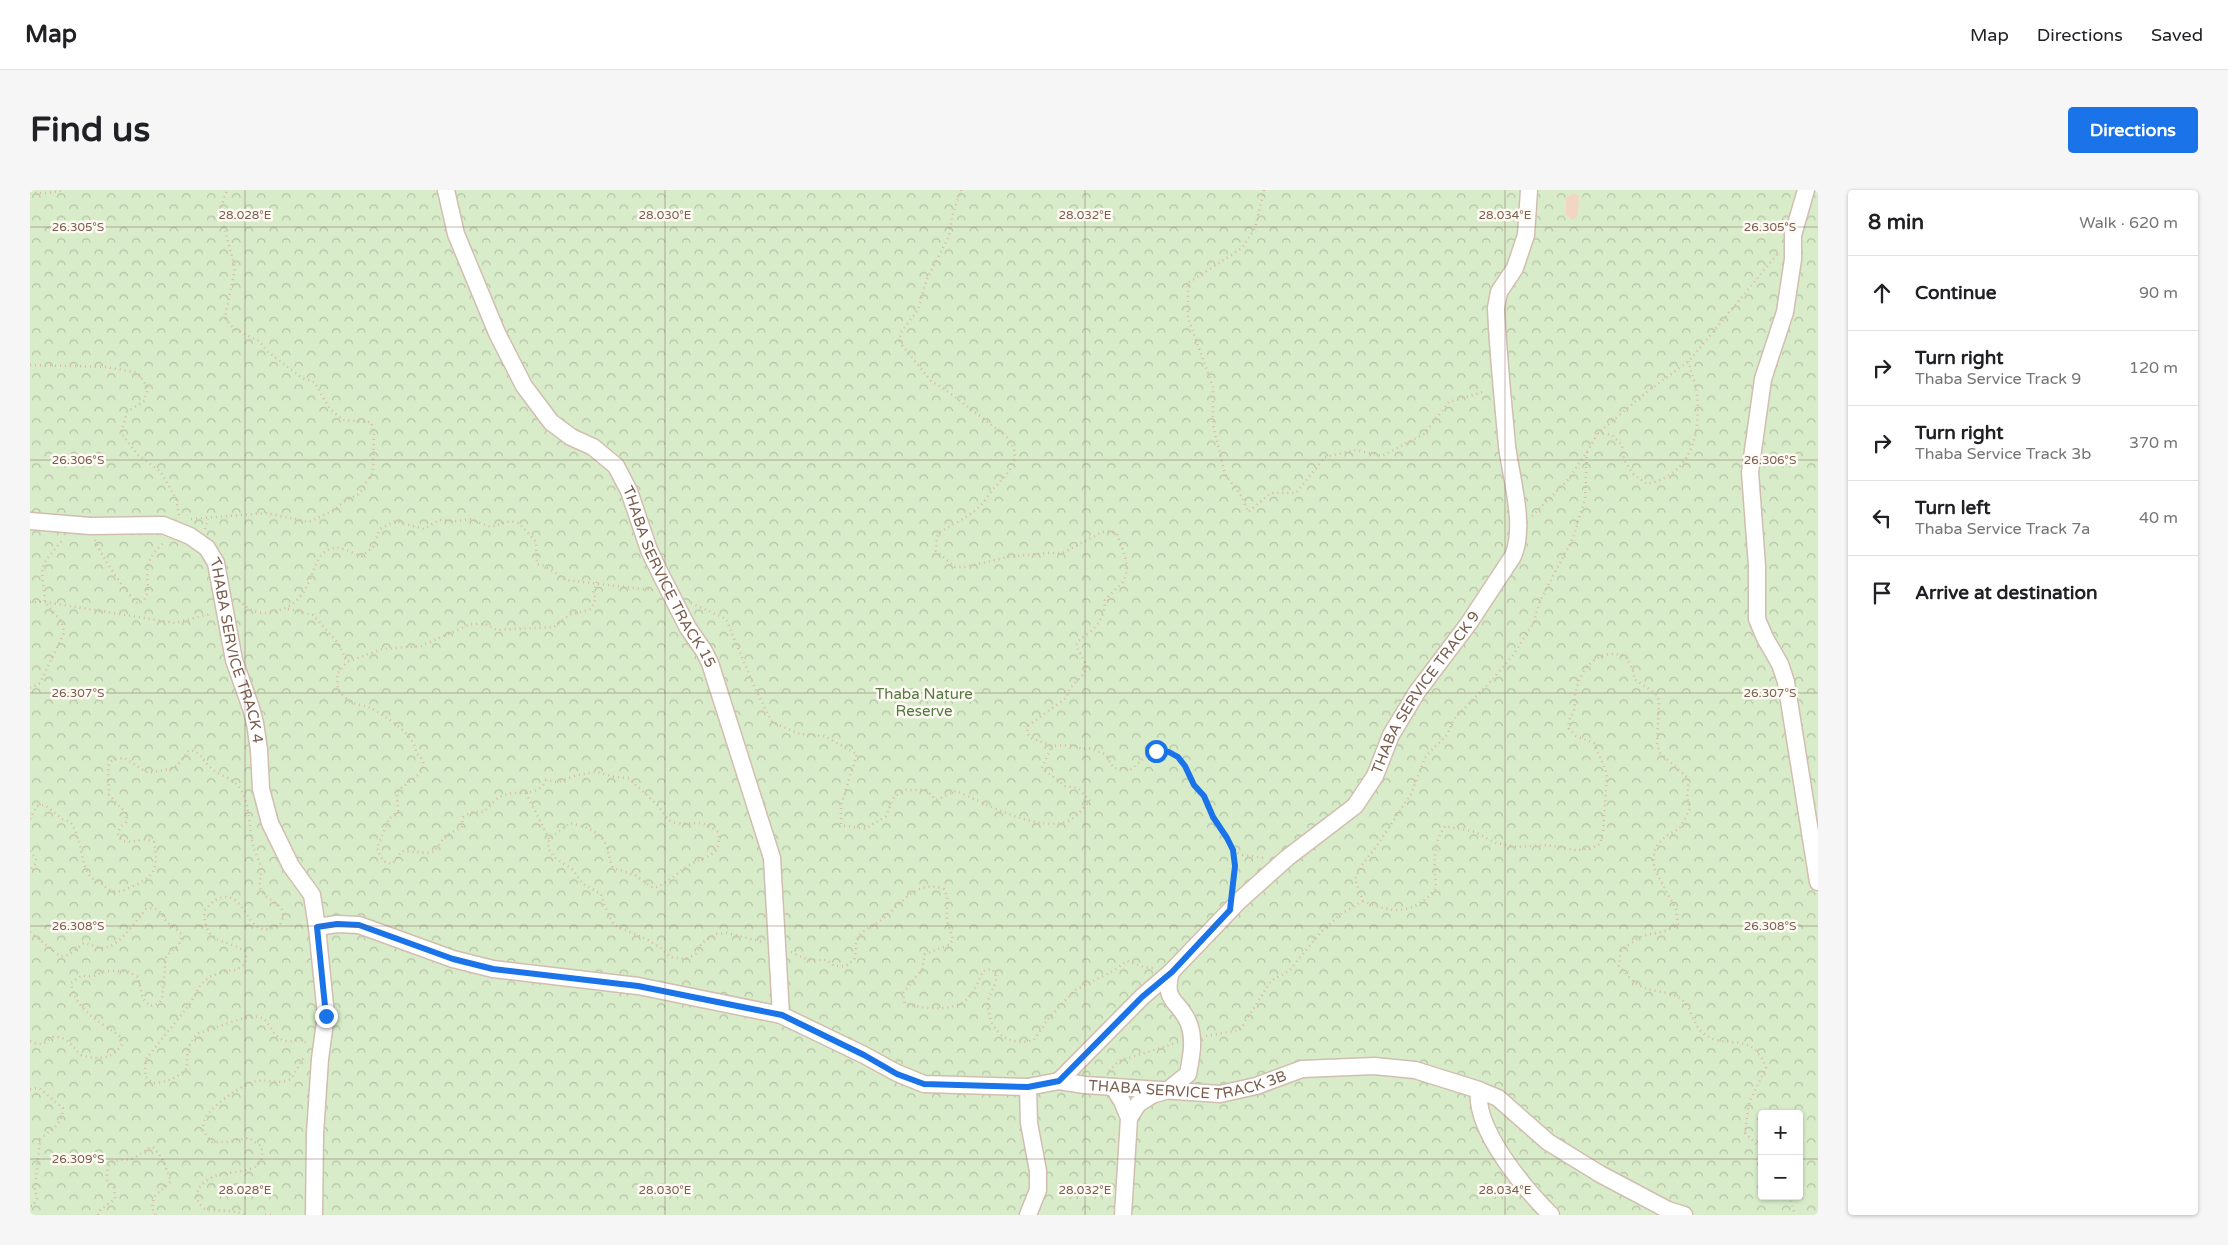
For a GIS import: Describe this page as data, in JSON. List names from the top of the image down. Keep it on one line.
{"streets":{"street":["THABA SERVICE TRACK 15","THABA SERVICE TRACK 4","THABA SERVICE TRACK 9","THABA SERVICE TRACK 3B"]},"crossings":[["THABA SERVICE TRACK 15","THABA SERVICE TRACK 3B"],["THABA SERVICE TRACK 4","THABA SERVICE TRACK 3B"],["THABA SERVICE TRACK 9","THABA SERVICE TRACK 3B"]],"parks":["Thaba Nature Reserve"],"page":{"header":"Map","nav":["Map","Directions","Saved"],"buttons":"Directions","title":"Find us","heading":["8 min","Walk · 620 m"],"list":[["Continue","90 m"],["Turn right","Thaba Service Track 9","120 m"],["Turn right","Thaba Service Track 3b","370 m"],["Turn left","Thaba Service Track 7a","40 m"],"Arrive at destination"],"map_buttons":["+","−"]},"coordinates":["28.028°E","28.030°E","28.032°E","28.034°E","26.305°S","26.306°S","26.307°S","26.308°S","26.309°S"]}
